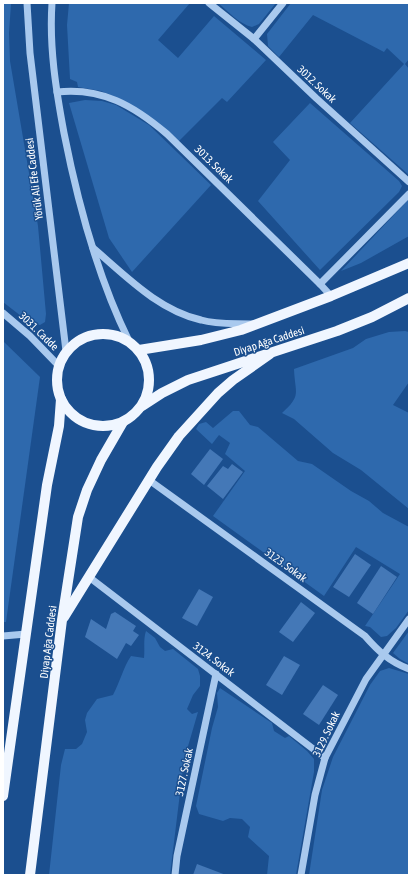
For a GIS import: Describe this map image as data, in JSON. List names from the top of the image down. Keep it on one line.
{"streets":{"main road":["Diyap Ağa Caddesi"],"street":["3012. Sokak","3013. Sokak","Yörük Ali Efe Caddesi","3031. Cadde","3123. Sokak","3124. Sokak","3129. Sokak","3127. Sokak"]},"crossings":[["3013. Sokak","Diyap Ağa Caddesi"],["Yörük Ali Efe Caddesi","3031. Cadde"],["Yörük Ali Efe Caddesi","Diyap Ağa Caddesi"],["3031. Cadde","Diyap Ağa Caddesi"],["3123. Sokak","3129. Sokak"],["3124. Sokak","3129. Sokak"],["3124. Sokak","3127. Sokak"]]}
